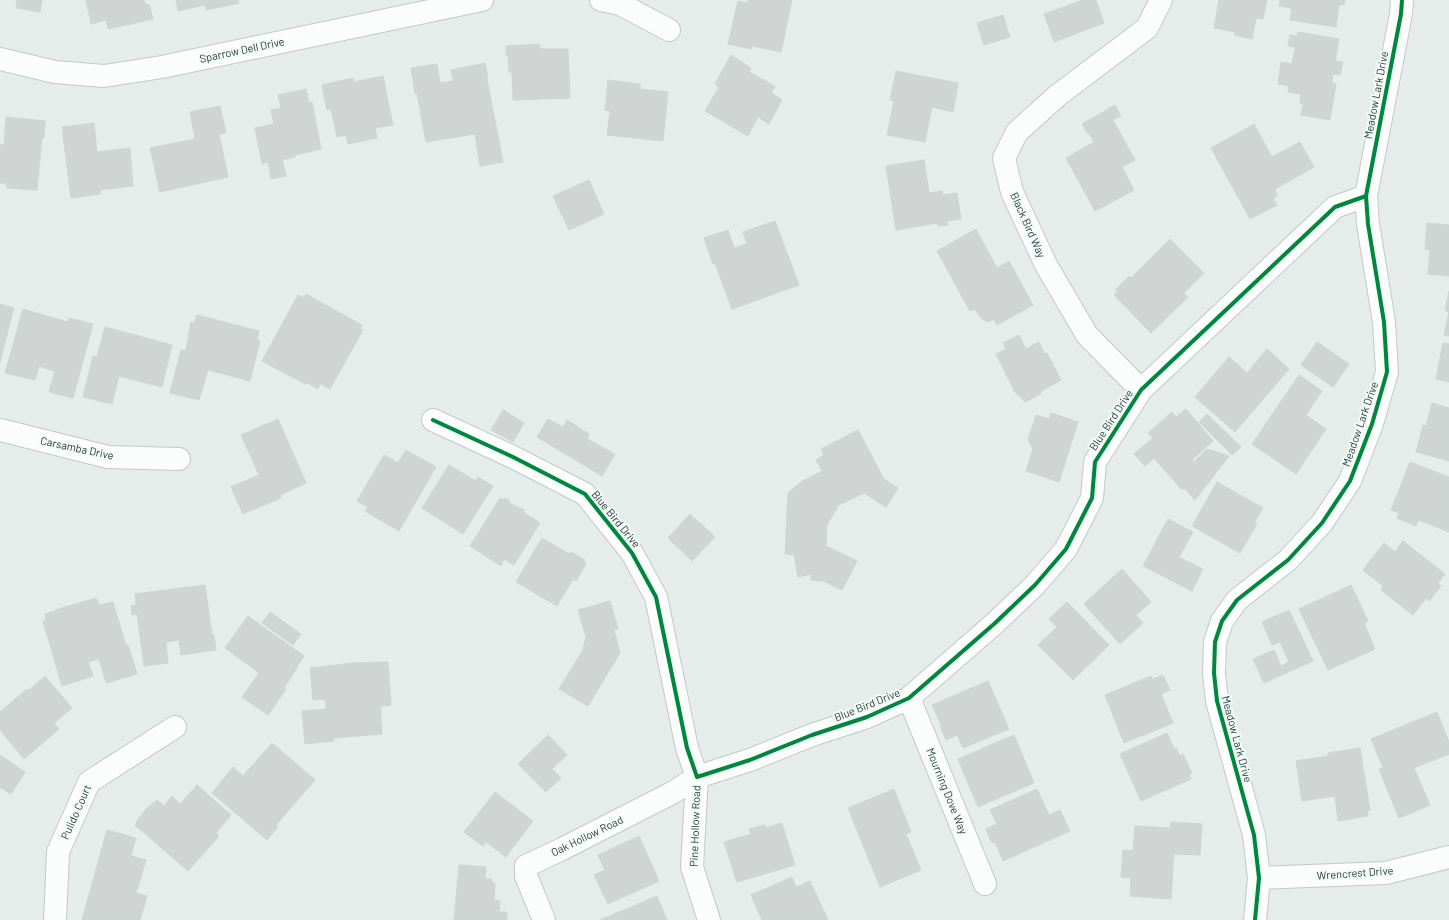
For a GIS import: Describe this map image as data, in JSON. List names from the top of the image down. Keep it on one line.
{"streets":{"street":["Sparrow Dell Drive","Meadow Lark Drive","Black Bird Way","Blue Bird Drive","Carsamba Drive","Mourning Dove Way","Pulido Court","Pine Hollow Road","Oak Hollow Road","Wrencrest Drive"]},"crossings":[["Meadow Lark Drive","Blue Bird Drive"],["Meadow Lark Drive","Wrencrest Drive"],["Black Bird Way","Blue Bird Drive"],["Blue Bird Drive","Mourning Dove Way"],["Blue Bird Drive","Pine Hollow Road"],["Blue Bird Drive","Oak Hollow Road"],["Pine Hollow Road","Oak Hollow Road"]]}
